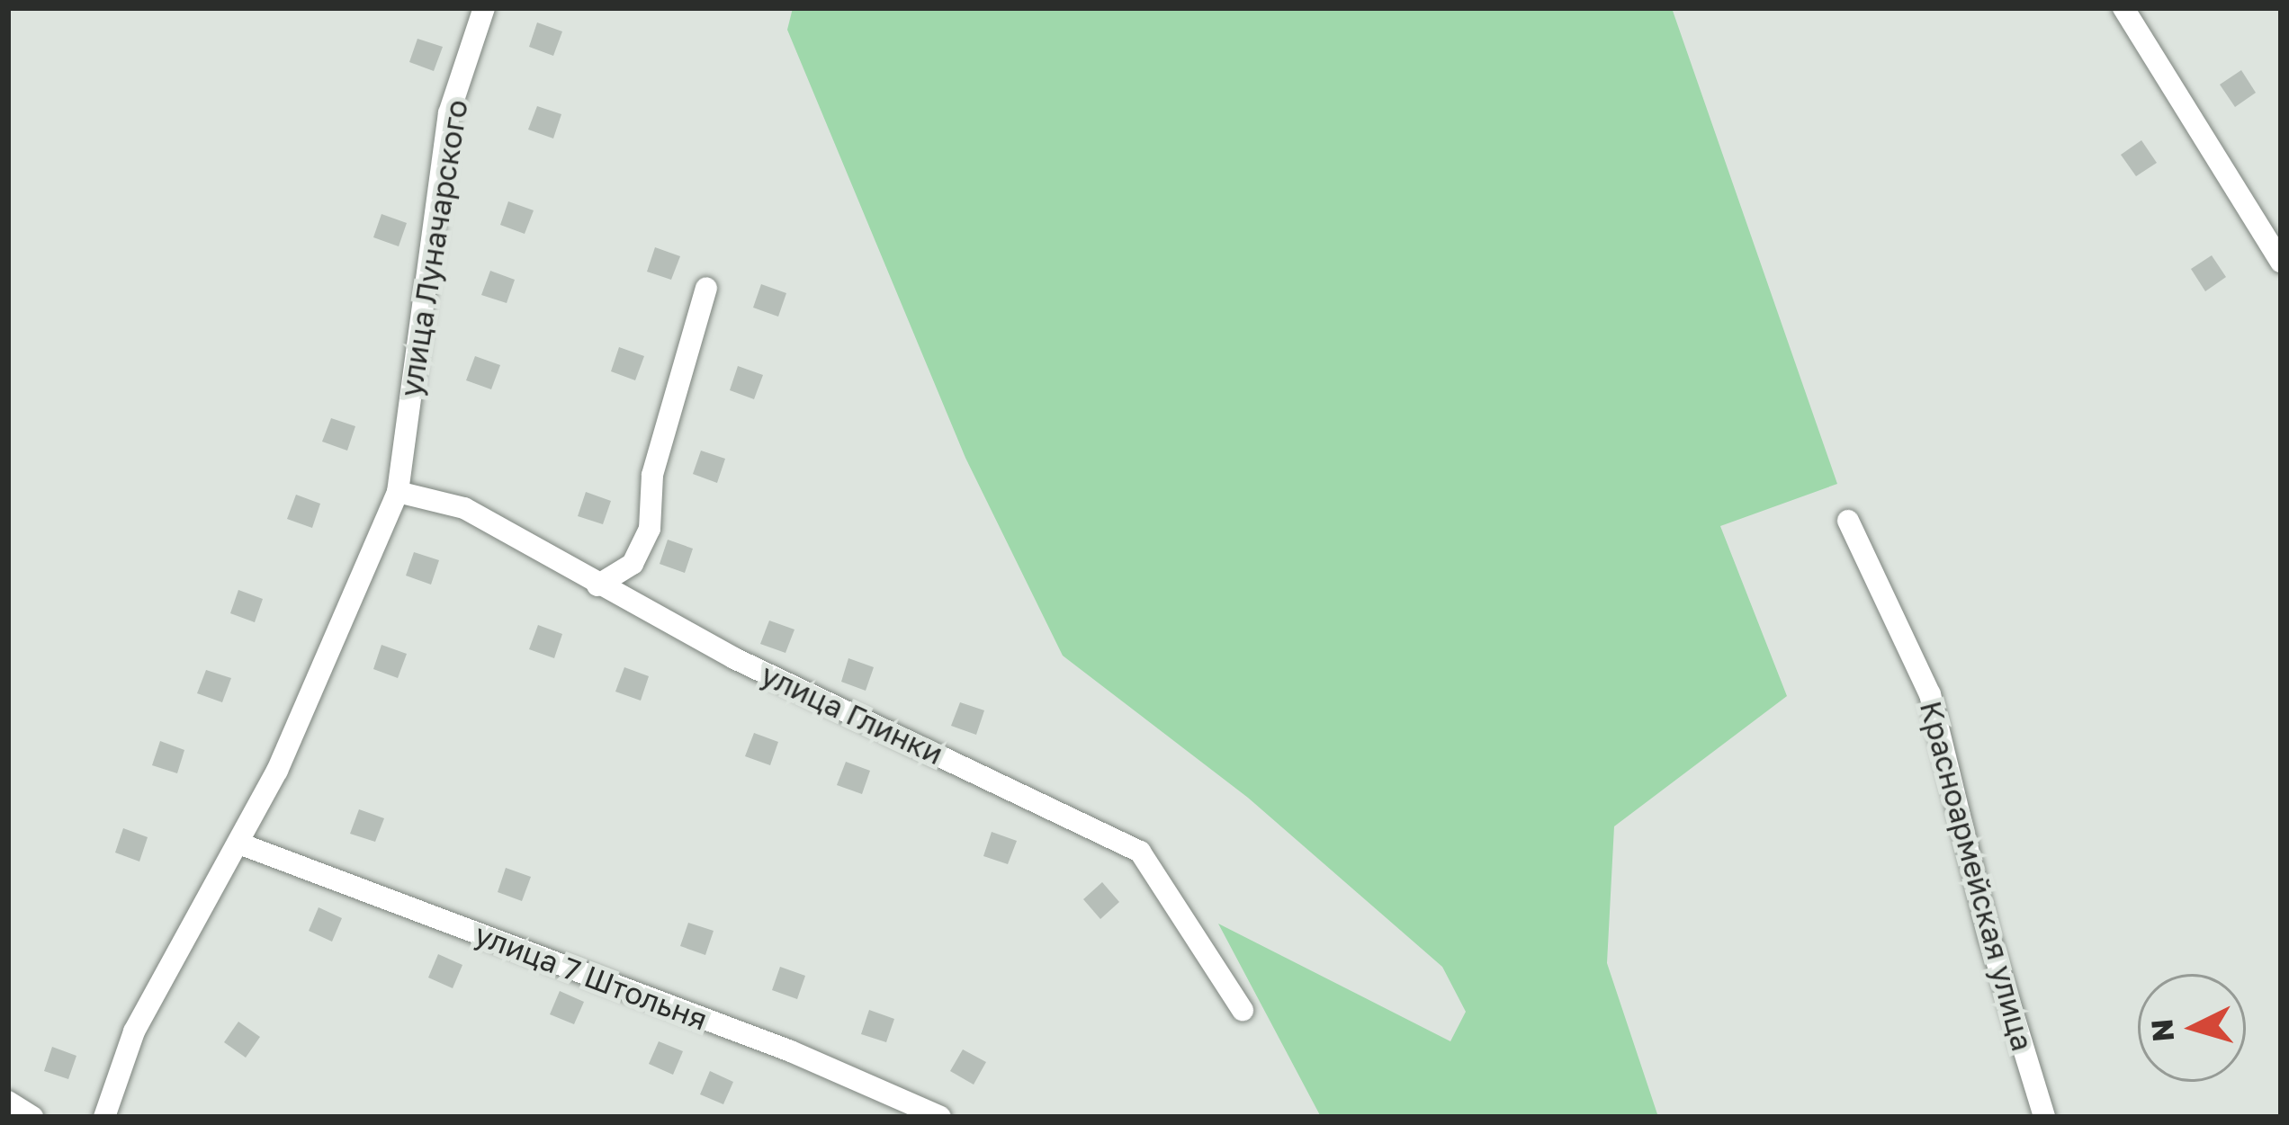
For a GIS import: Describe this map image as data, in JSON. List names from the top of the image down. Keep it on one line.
{"streets":{"street":["улица Луначарского","улица Глинки","Красноармейская улица","улица 7 Штольня"]},"crossings":[["улица Луначарского","улица Глинки"]],"north":"left"}
